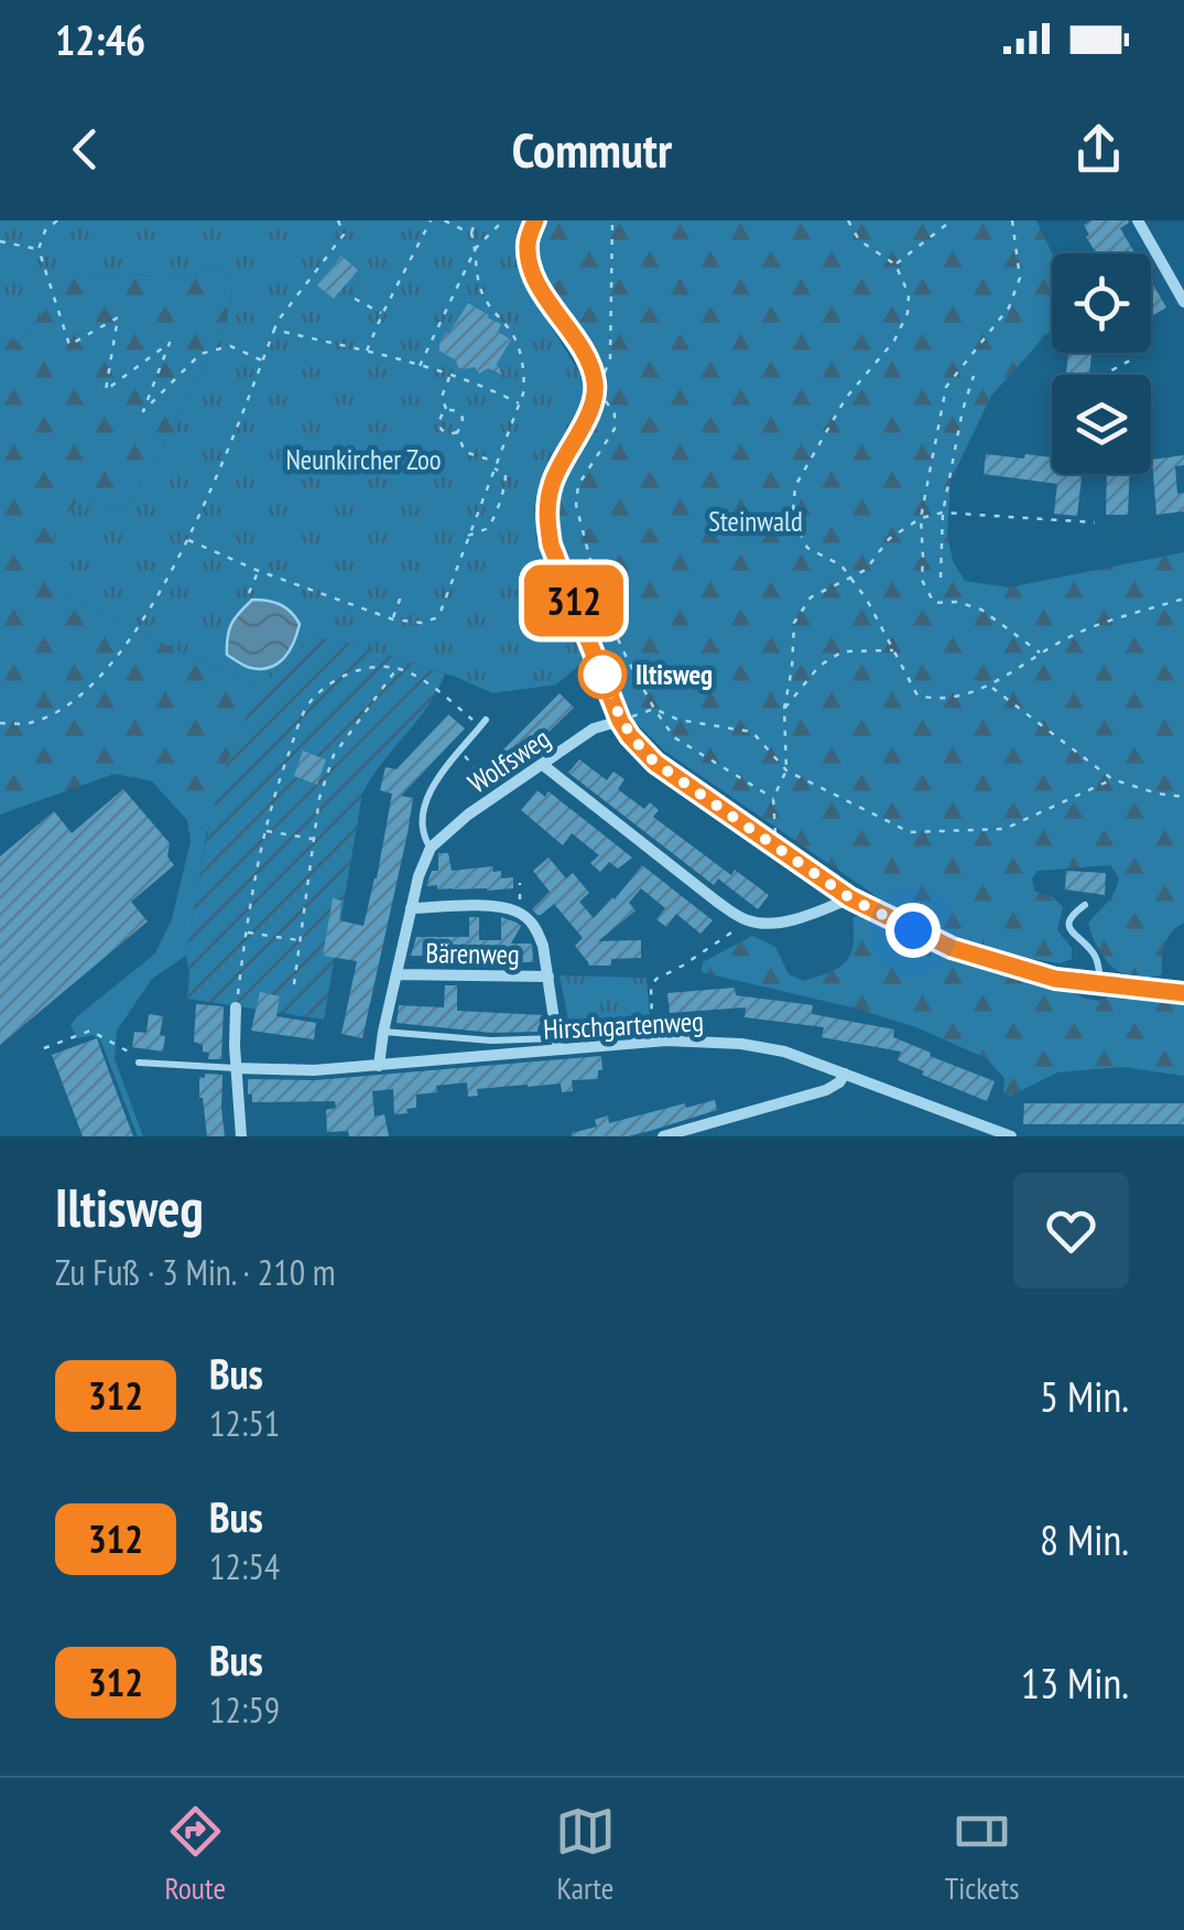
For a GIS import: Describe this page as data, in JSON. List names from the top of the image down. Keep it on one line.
{"streets":{"street":["Wolfsweg","Bärenweg","Hirschgartenweg"]},"crossings":[["Wolfsweg","Bärenweg"],["Wolfsweg","Hirschgartenweg"]],"parks":["Neunkircher Zoo","Steinwald"],"places":["Iltisweg"],"lines":["bus line 312"],"page":{"status":"12:46","header":"Commutr","on_map":"312","heading":["Iltisweg","Zu Fuß · 3 Min. · 210 m"],"list":[{"mark":"312","name":"Bus","note":"12:51","value":"5 Min."},{"mark":"312","name":"Bus","note":"12:54","value":"8 Min."},{"mark":"312","name":"Bus","note":"12:59","value":"13 Min."}],"tabs":["Route","Karte","Tickets"]}}
